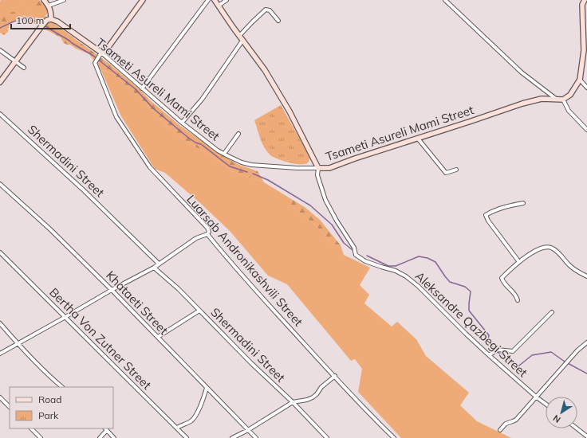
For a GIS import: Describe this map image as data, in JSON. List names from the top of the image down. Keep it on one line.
{"streets":{"street":["Tsameti Asureli Mami Street","Shermadini Street","Luarsab Andronikashvili Street","Khataeti Street","Aleksandre Qazbegi Street","Bertha Von Zutner Street"]},"crossings":[["Tsameti Asureli Mami Street","Luarsab Andronikashvili Street"],["Tsameti Asureli Mami Street","Aleksandre Qazbegi Street"]],"legend":["Road","Park"],"scale_bar":"100 m","north":"bottom left"}
